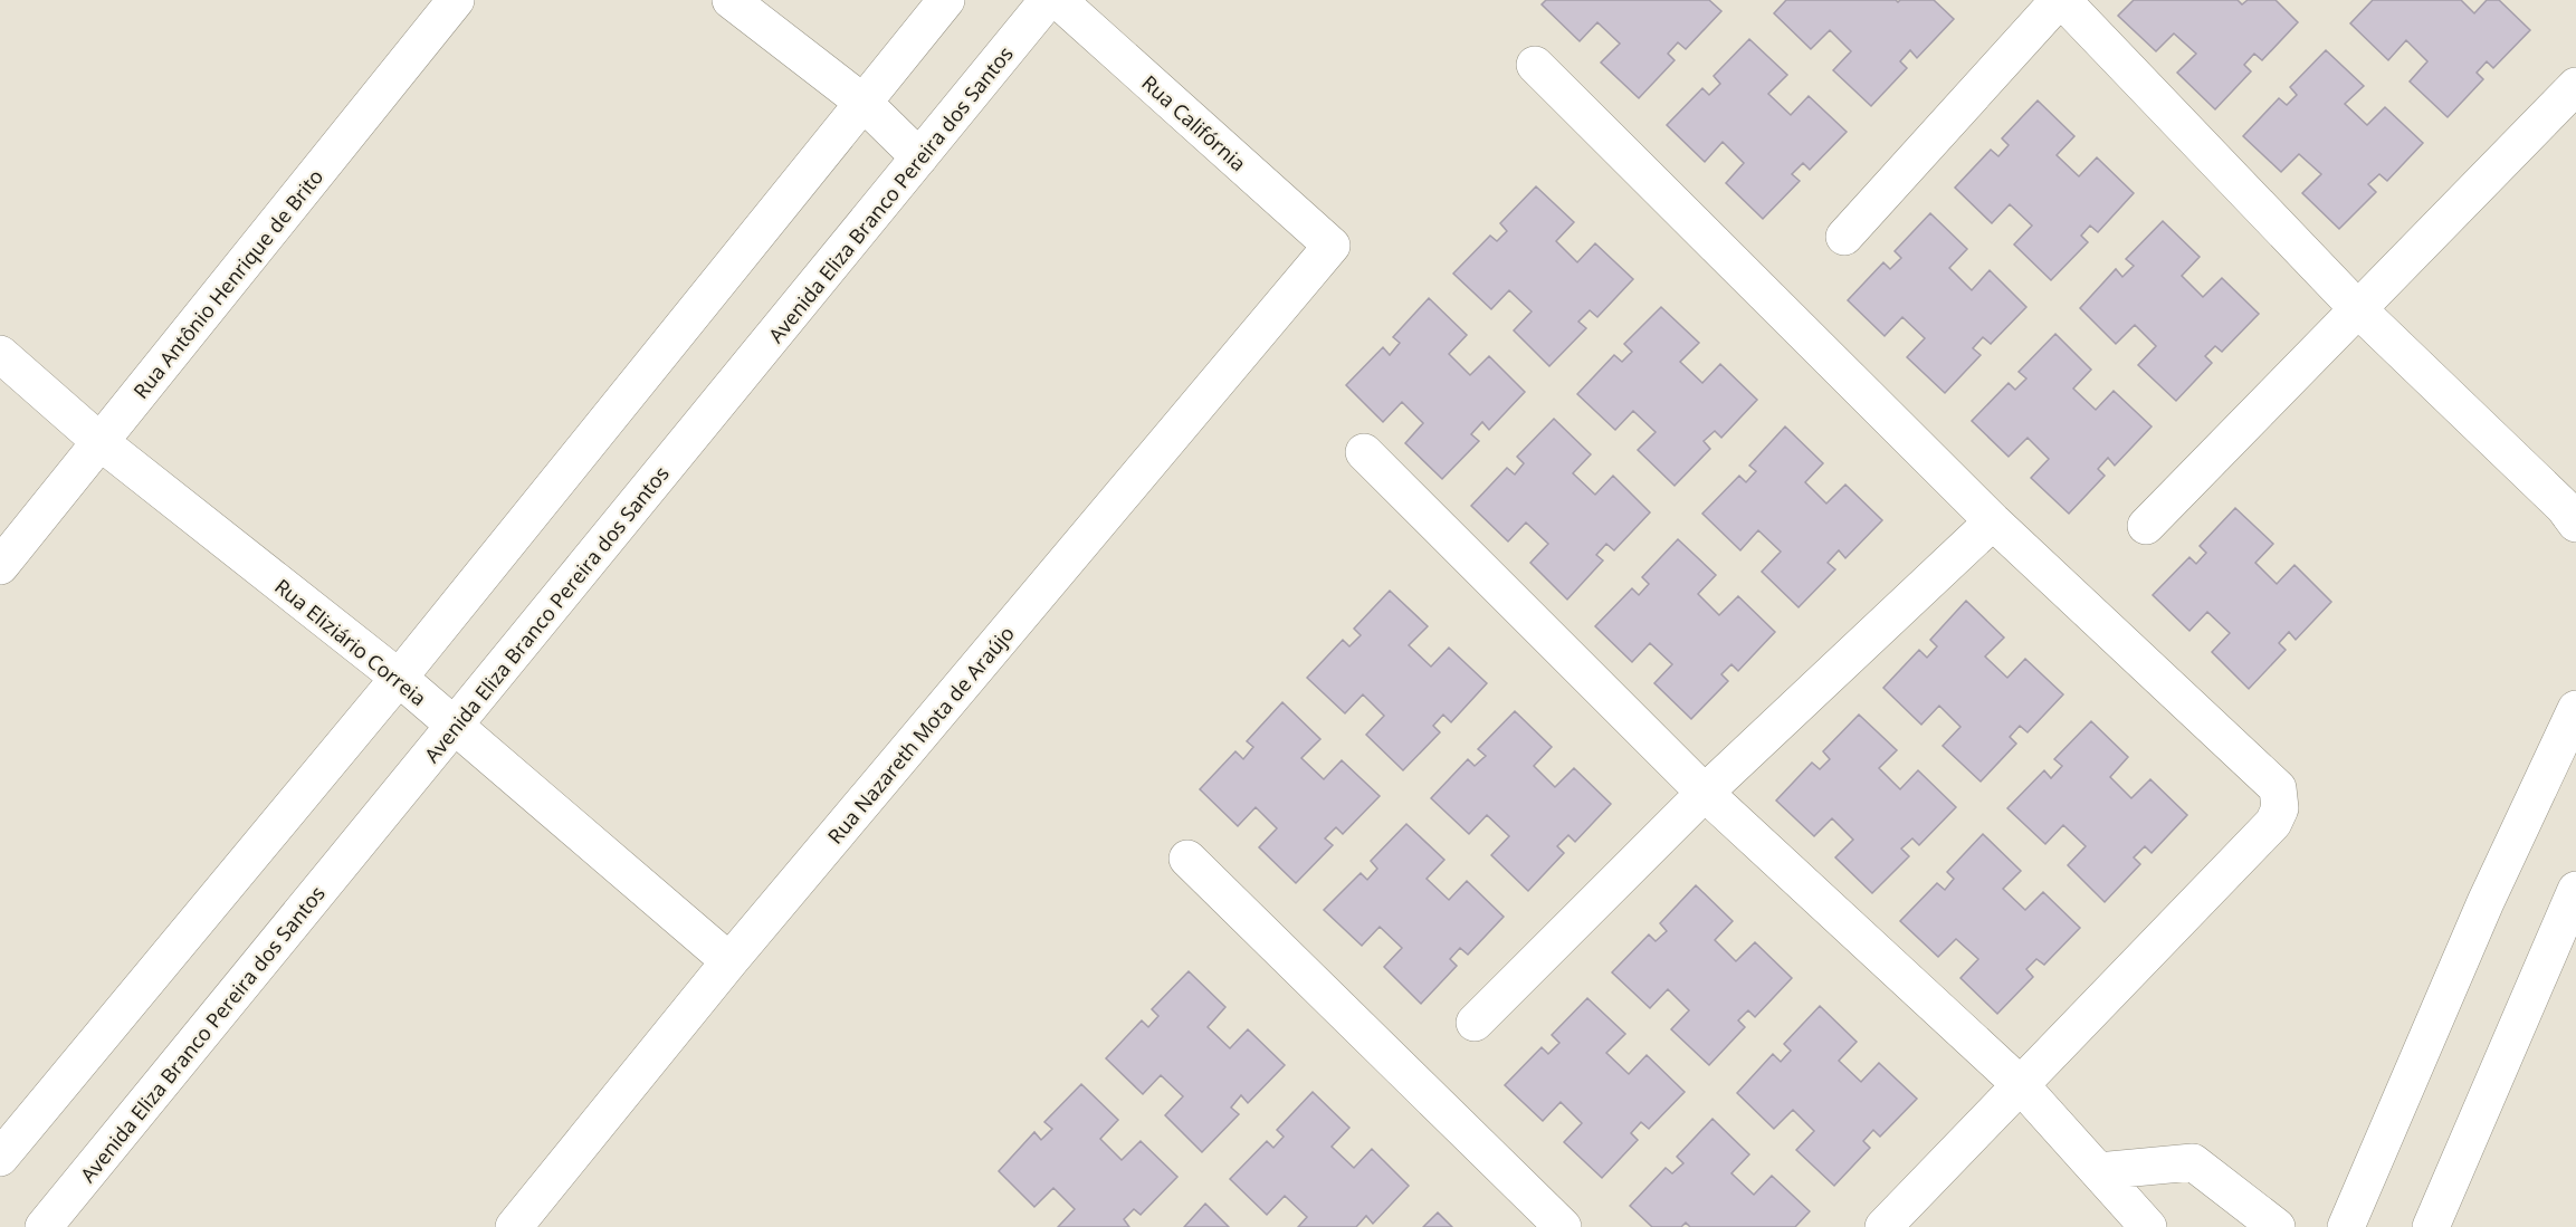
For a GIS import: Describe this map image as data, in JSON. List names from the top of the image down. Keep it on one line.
{"streets":{"street":["Rua Califórnia","Avenida Eliza Branco Pereira dos Santos","Rua Antônio Henrique de Brito","Rua Eliziário Correia","Rua Nazareth Mota de Araújo"]},"crossings":[["Rua Califórnia","Rua Nazareth Mota de Araújo"],["Avenida Eliza Branco Pereira dos Santos","Rua Eliziário Correia"],["Rua Antônio Henrique de Brito","Rua Eliziário Correia"],["Rua Eliziário Correia","Rua Nazareth Mota de Araújo"]]}
